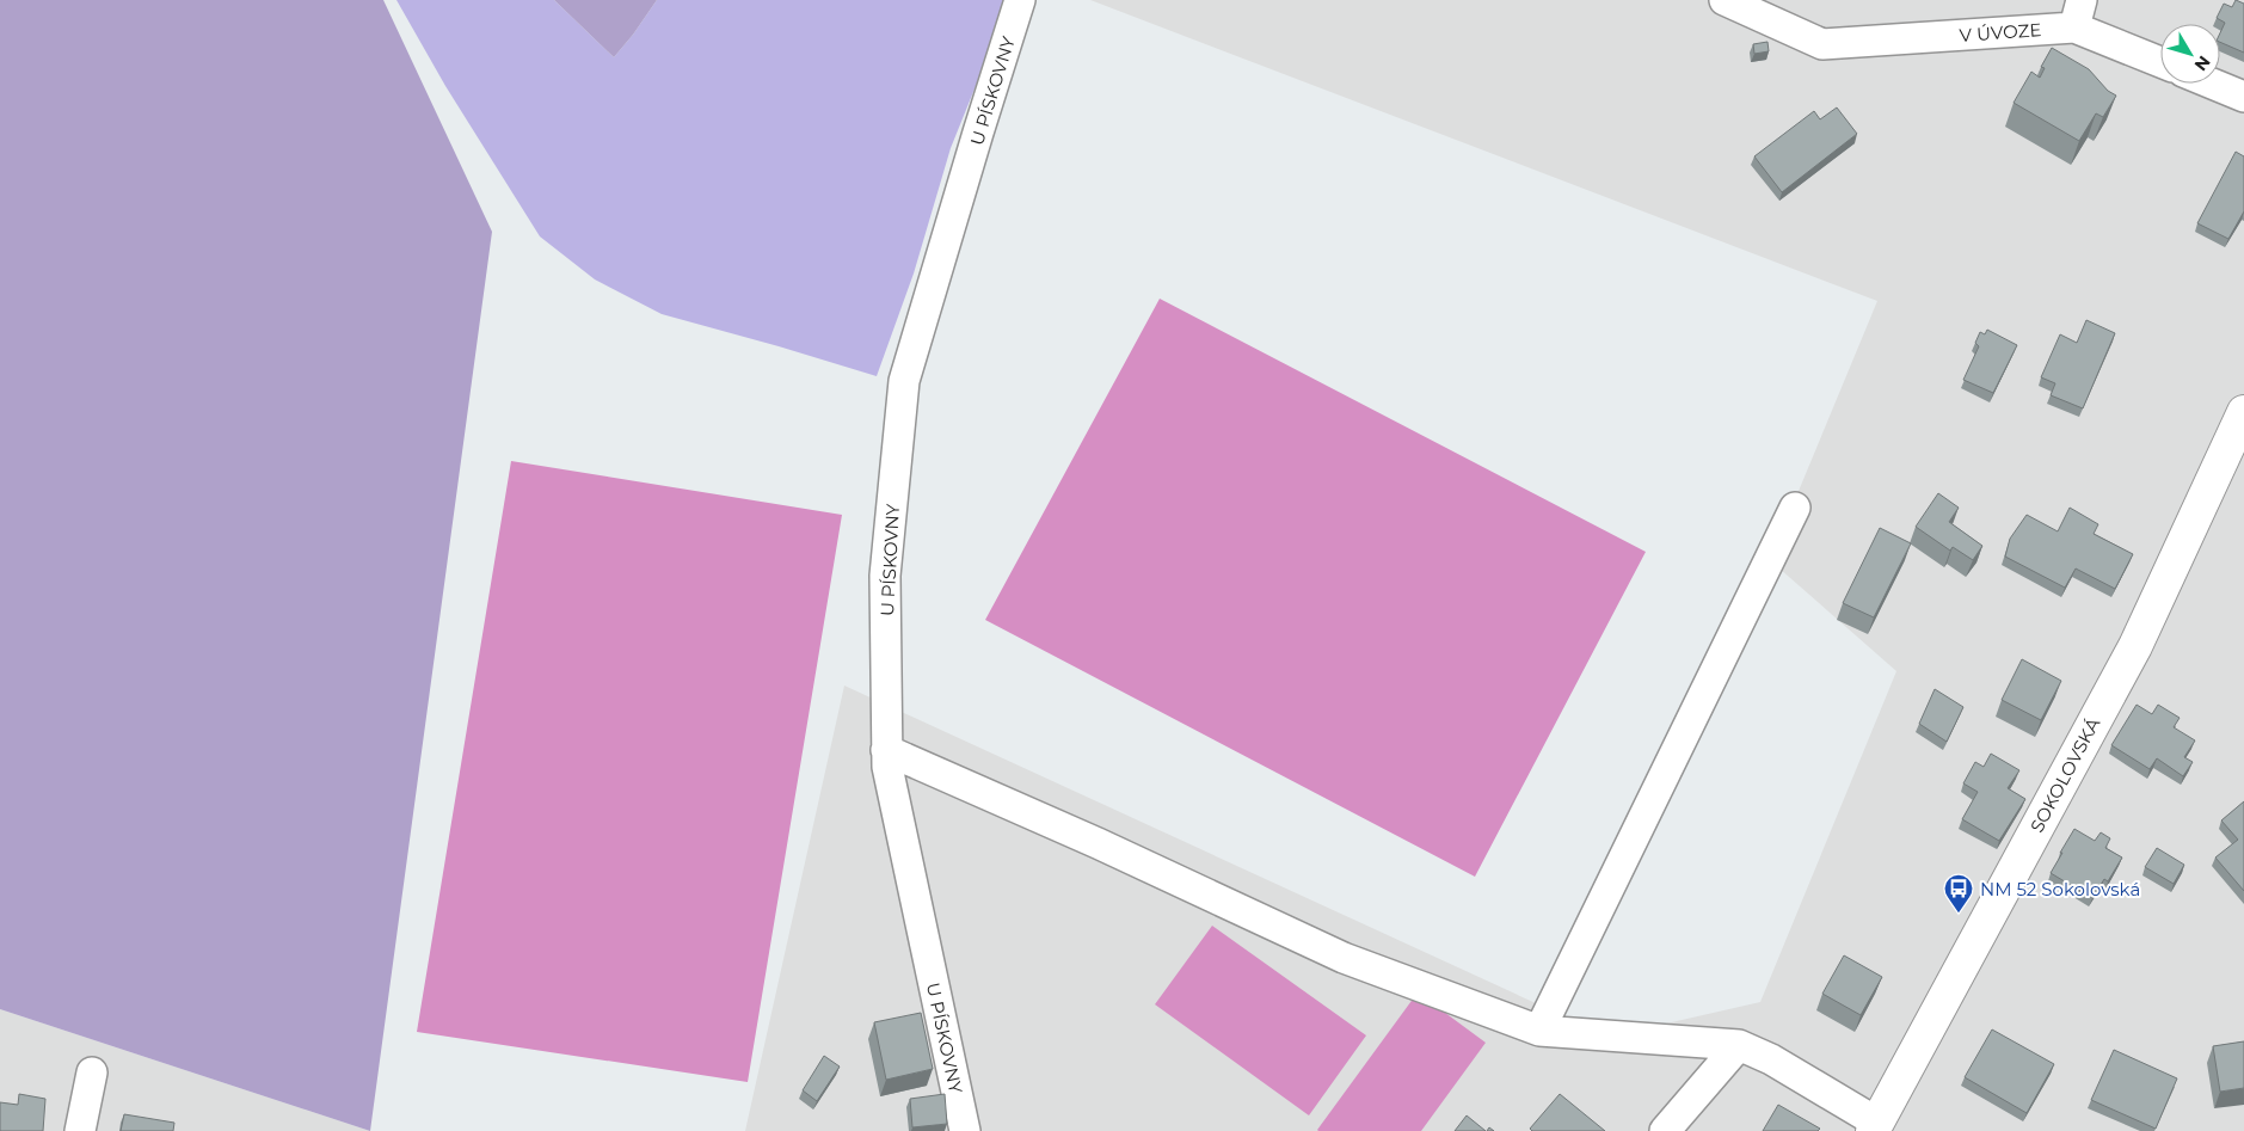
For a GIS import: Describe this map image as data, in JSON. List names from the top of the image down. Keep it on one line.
{"streets":{"street":["V ÚVOZE","U PÍSKOVNY","SOKOLOVSKÁ"]},"places":{"bus stop":["NM 52 Sokolovská"]},"north":"bottom right"}
